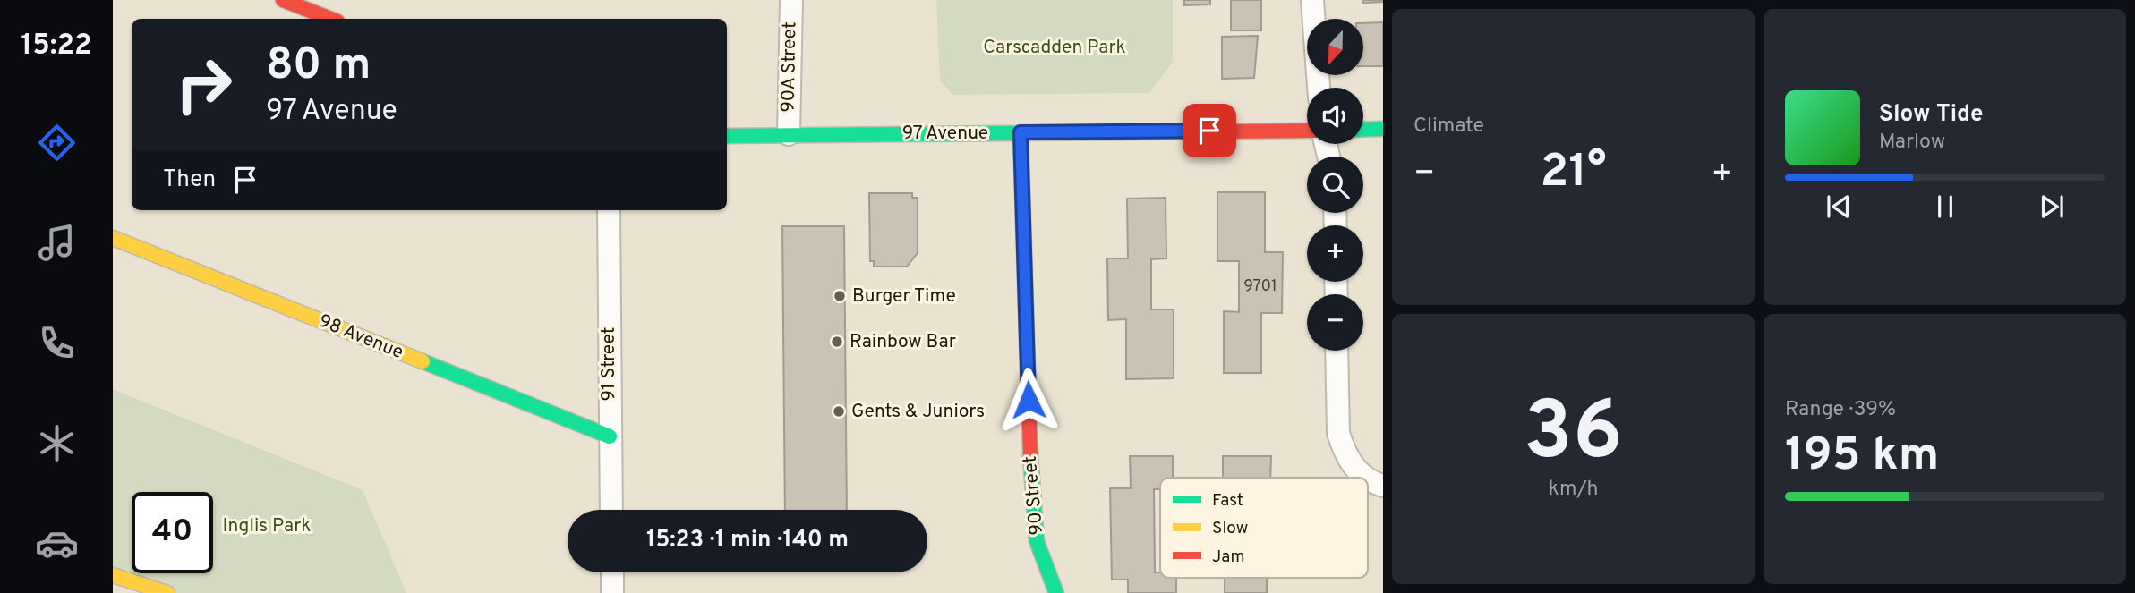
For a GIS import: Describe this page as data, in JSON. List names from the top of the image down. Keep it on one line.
{"streets":{"street":["90A Street","97 Avenue","98 Avenue","91 Street","90 Street"]},"crossings":[["90A Street","97 Avenue"],["97 Avenue","90 Street"],["98 Avenue","91 Street"]],"parks":["Carscadden Park","Inglis Park"],"places":["Burger Time","Rainbow Bar","Gents & Juniors"],"house_numbers":["9701"],"legend":["Fast","Slow","Jam"],"north":"bottom","page":{"tabs":"15:22","tile":["Climate",["36","km/h"],["Range · 39%","195 km"]],"map_buttons":["+","−"],"turn":["80 m","97 Avenue"],"song":["Slow Tide","Marlow"],"heat":["−","21°","+"],"then":"Then","limit":"40","trip":"15:23 · 1 min · 140 m"}}
